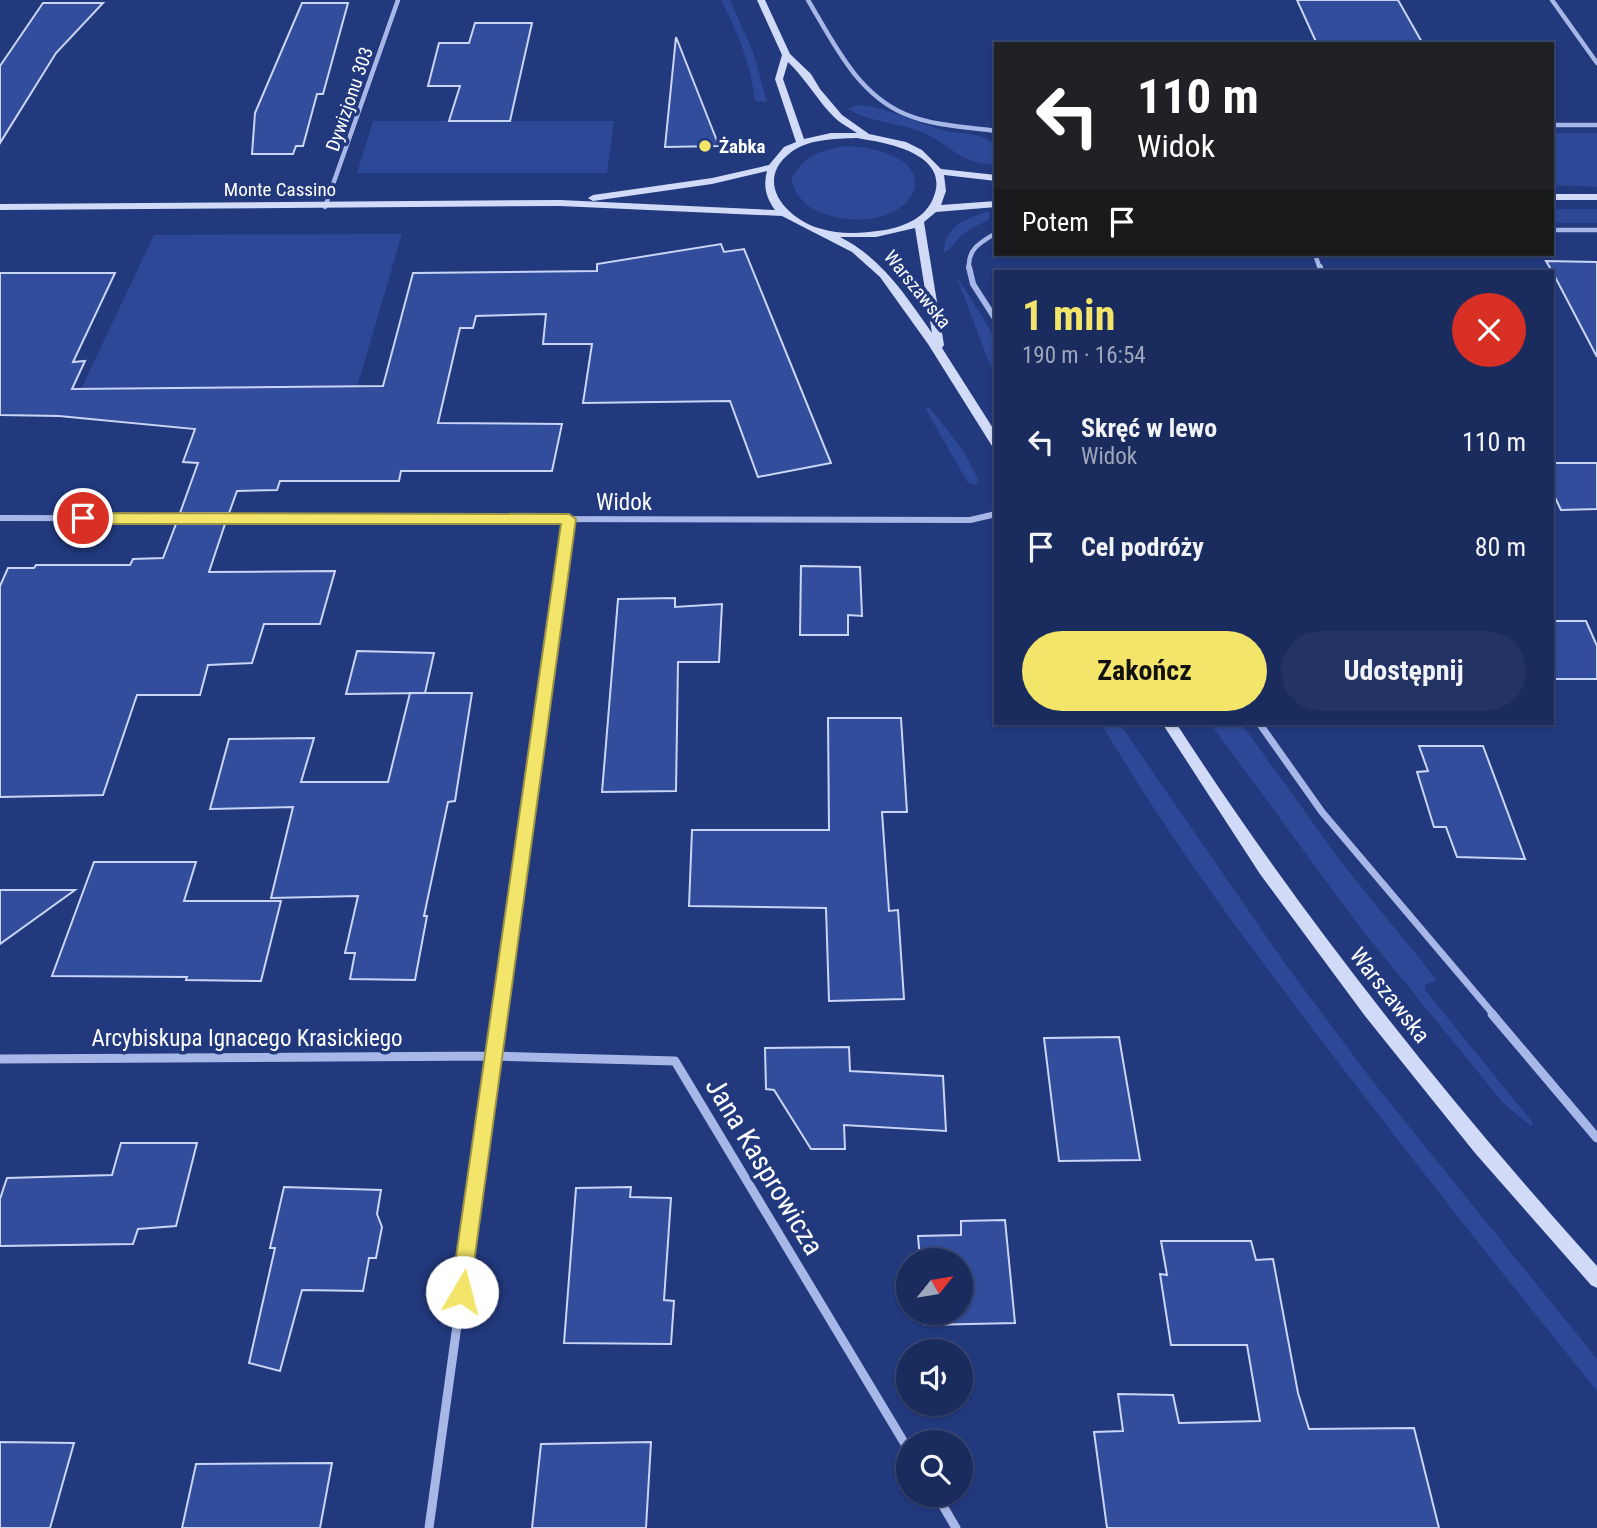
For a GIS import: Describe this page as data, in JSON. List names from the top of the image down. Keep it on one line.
{"streets":{"main road":["Monte Cassino","Warszawska"],"street":["Dywizjonu 303","Widok","Arcybiskupa Ignacego Krasickiego","Jana Kasprowicza"]},"crossings":[["Dywizjonu 303","Monte Cassino"],["Monte Cassino","Warszawska"],["Arcybiskupa Ignacego Krasickiego","Jana Kasprowicza"]],"places":["Żabka"],"north":"top right","page":{"turn":["110 m","Widok"],"then":"Potem","heading":["1 min","190 m · 16:54"],"list":[{"name":"Skręć w lewo","note":"Widok","value":"110 m"},{"name":"Cel podróży","value":"80 m"}],"buttons":["Zakończ","Udostępnij"]}}
